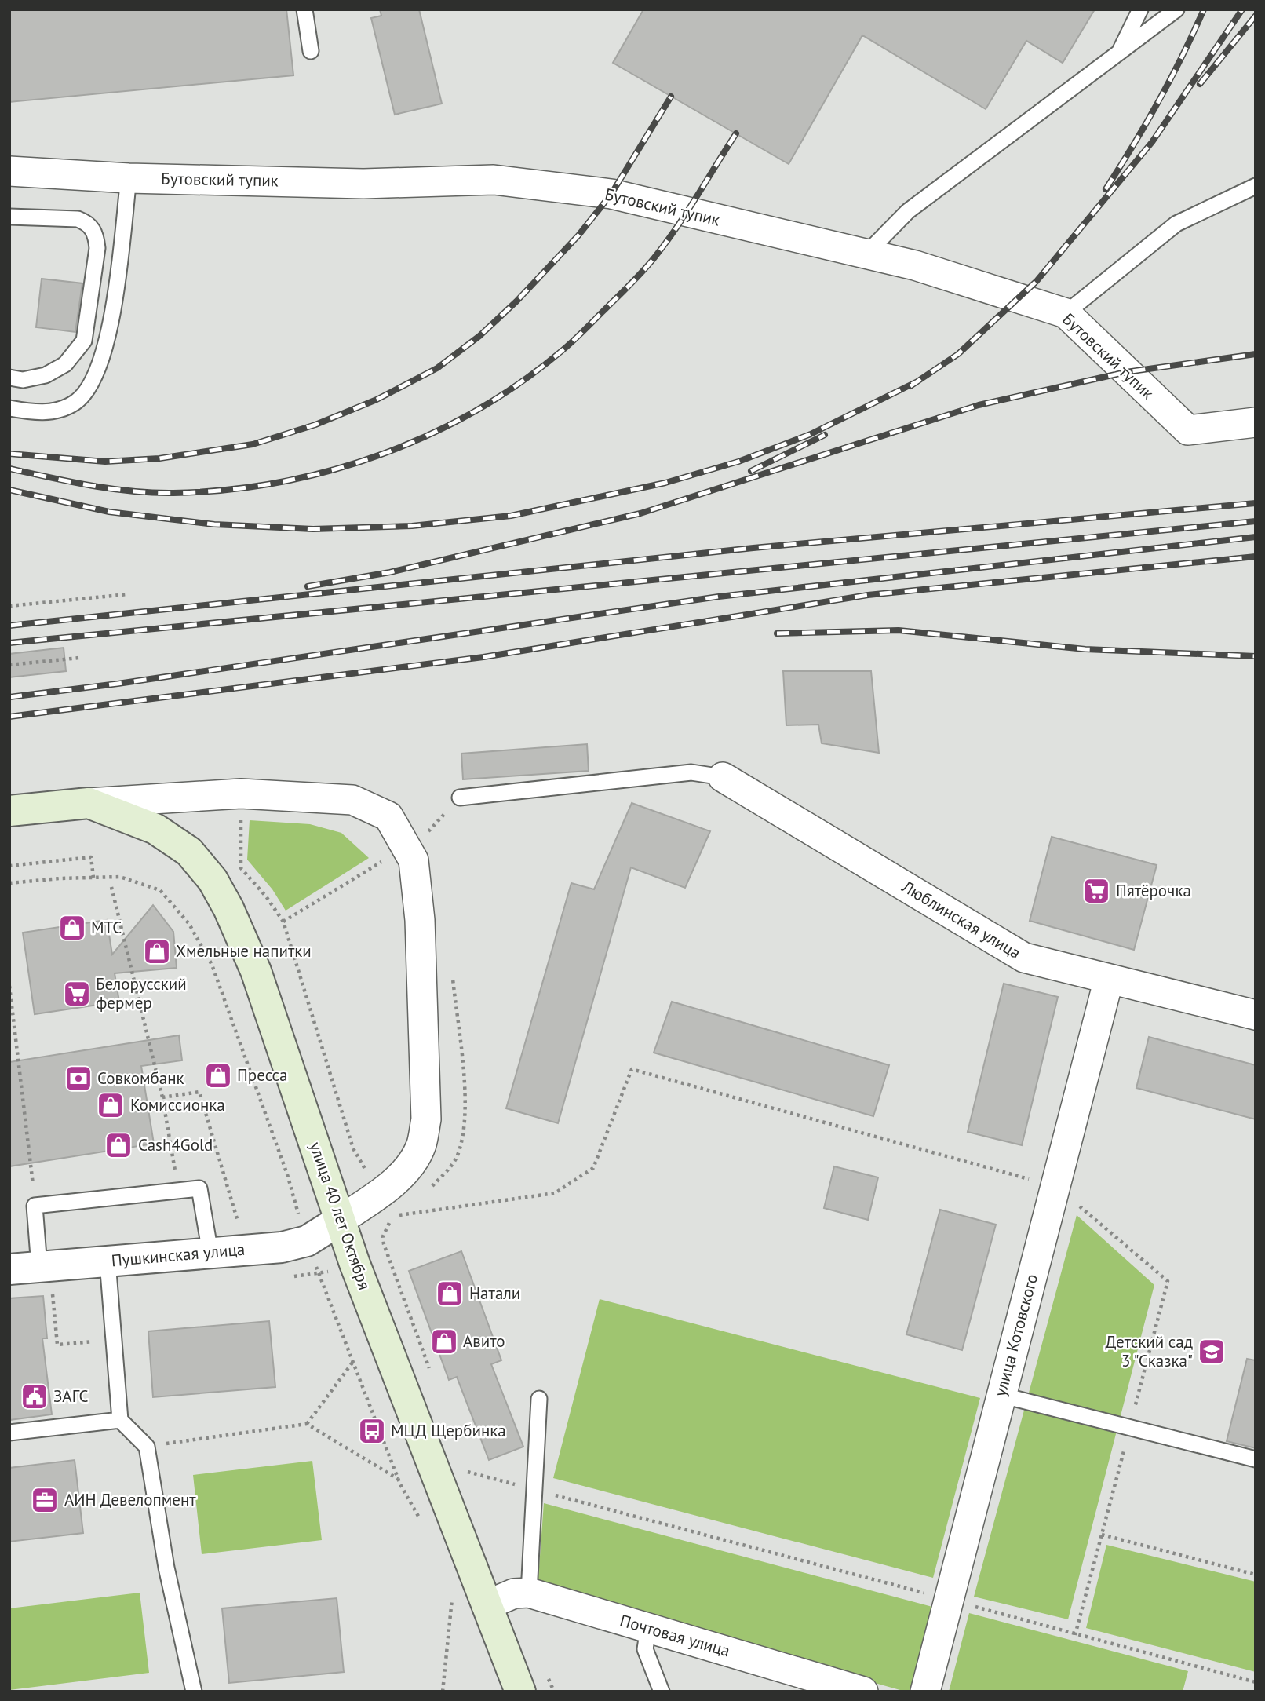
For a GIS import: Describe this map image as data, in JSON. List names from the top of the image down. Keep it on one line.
{"streets":{"main road":["улица 40 лет Октября"],"street":["Бутовский тупик","Люблинская улица","Пушкинская улица","улица Котовского","Почтовая улица"]},"crossings":[["Люблинская улица","улица Котовского"],["улица 40 лет Октября","Пушкинская улица"],["улица 40 лет Октября","Почтовая улица"]],"places":{"supermarket":["Пятёрочка","Белорусский фермер"],"shop":["МТС","Хмельные напитки","Пресса","Комиссионка","Cash4Gold","Натали","Авито"],"bank":["Совкомбанк"],"school or university":["Детский сад 3 \"Сказка\""],"public building":["ЗАГС"],"bus stop":["МЦД Щербинка"],"office":["АИН Девелопмент"]}}
